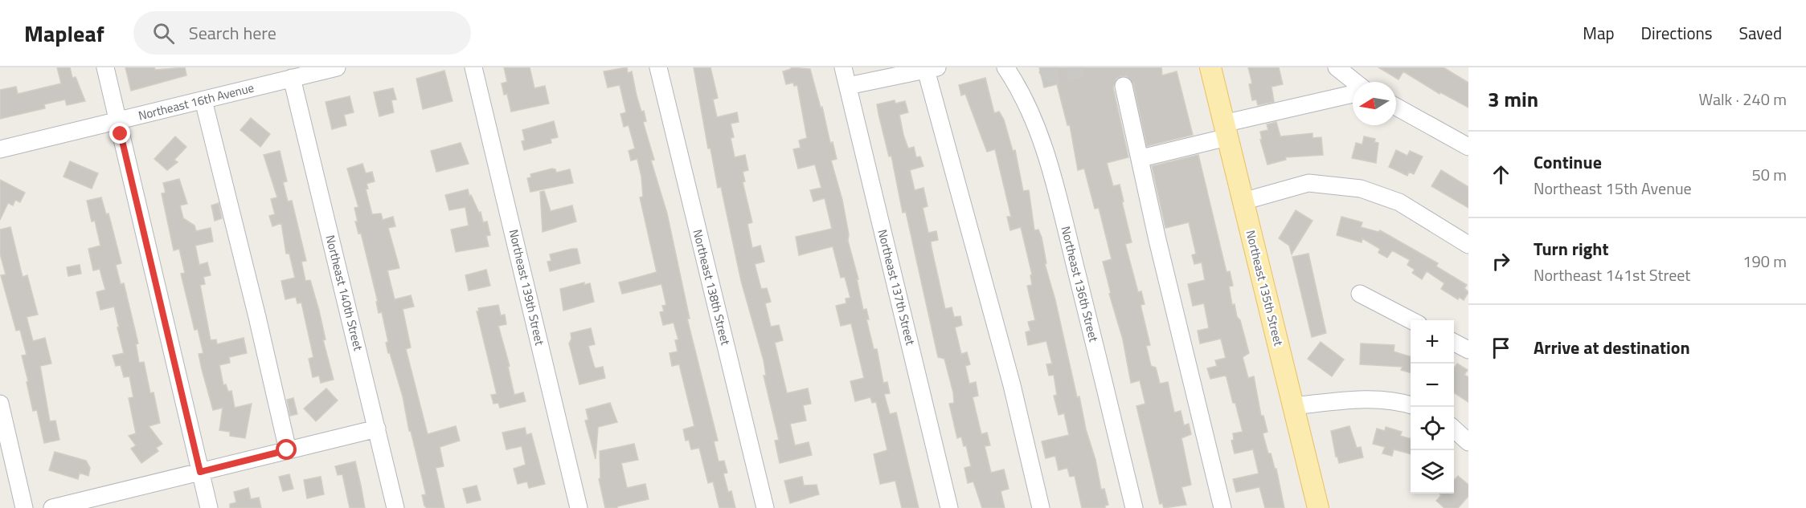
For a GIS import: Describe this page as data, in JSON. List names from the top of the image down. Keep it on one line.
{"streets":{"main road":["Northeast 135th Street"],"street":["Northeast 16th Avenue","Northeast 136th Street","Northeast 139th Street","Northeast 138th Street","Northeast 137th Street","Northeast 140th Street"]},"crossings":[["Northeast 16th Avenue","Northeast 140th Street"]],"north":"left","page":{"header":"Mapleaf","search":"Search here","nav":["Map","Directions","Saved"],"heading":["3 min","Walk · 240 m"],"list":[["Continue","Northeast 15th Avenue","50 m"],["Turn right","Northeast 141st Street","190 m"],"Arrive at destination"],"map_buttons":["+","−"]}}
